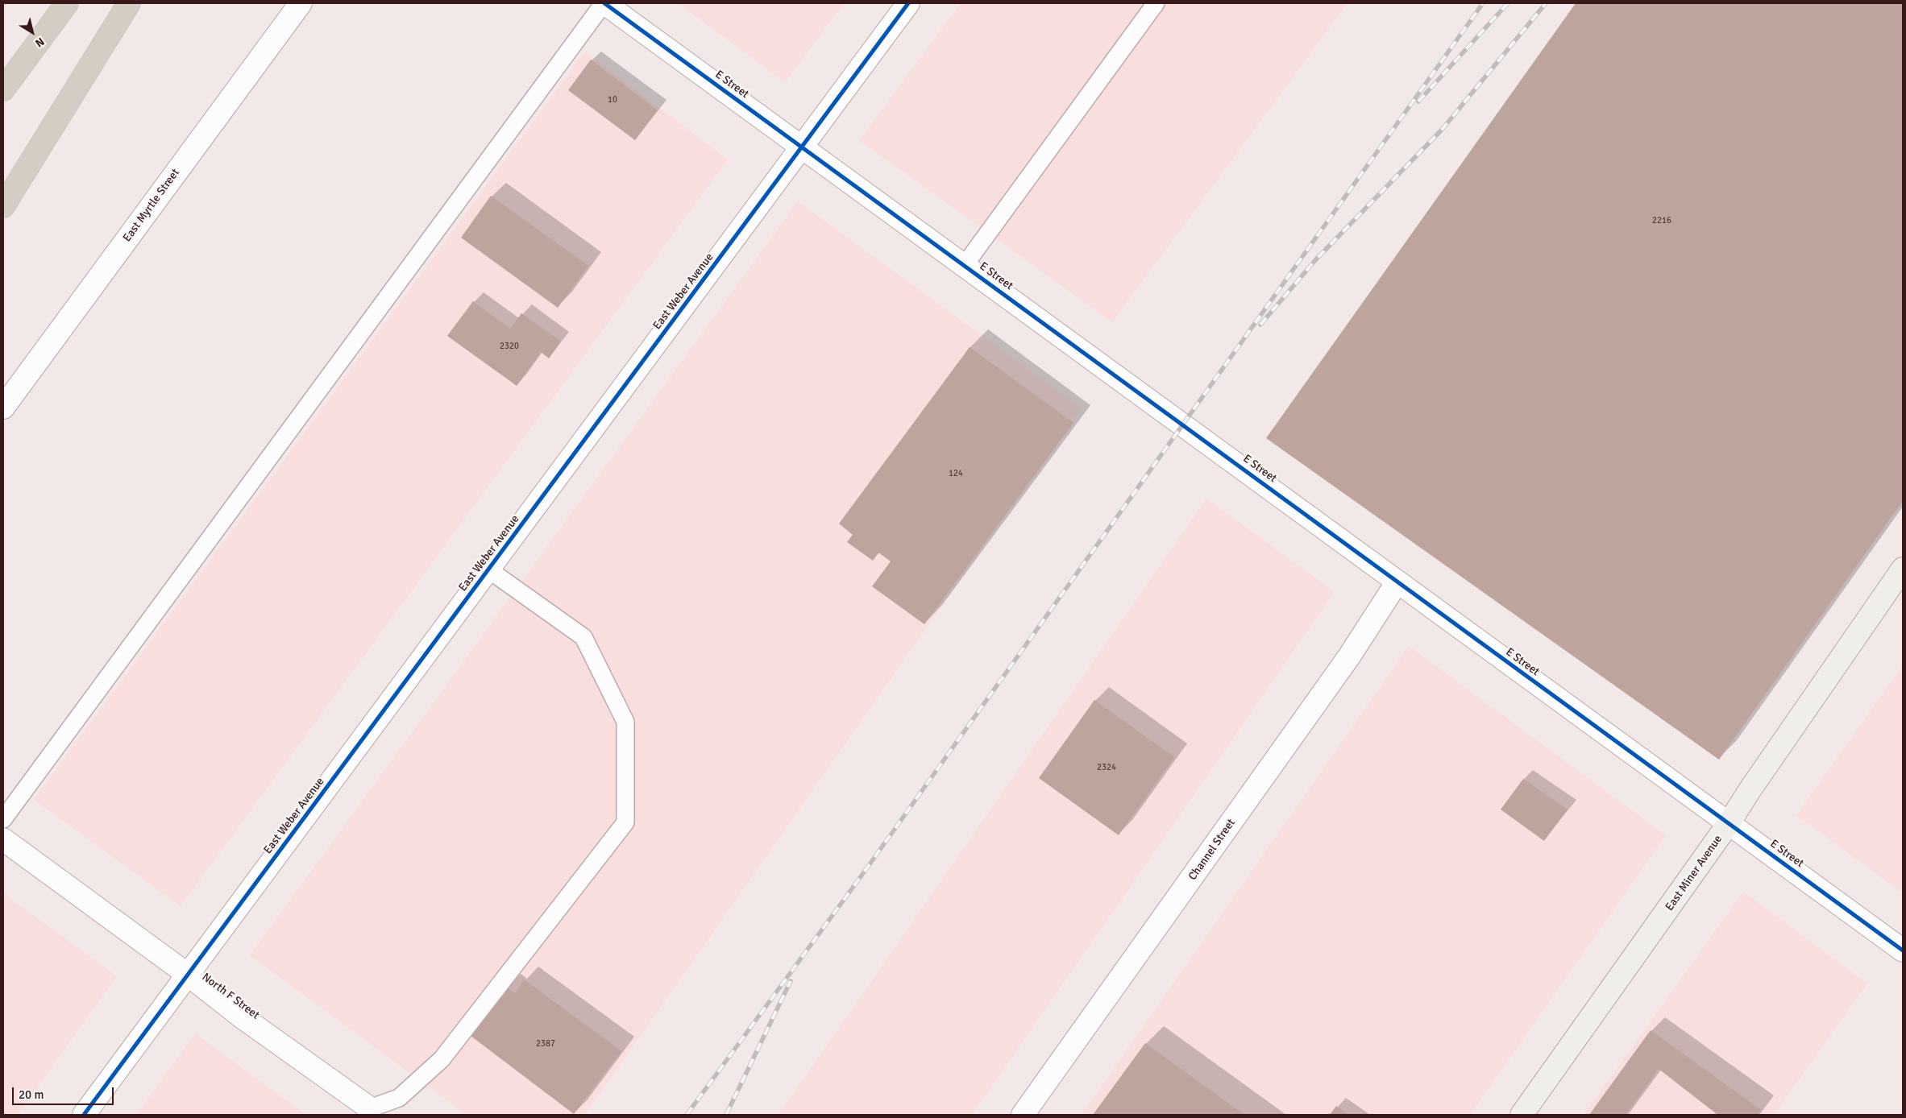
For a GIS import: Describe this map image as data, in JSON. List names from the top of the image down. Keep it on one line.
{"streets":{"street":["E Street","East Myrtle Street","East Weber Avenue","Channel Street","East Miner Avenue","North F Street"]},"crossings":[["E Street","East Weber Avenue"],["E Street","Channel Street"],["E Street","East Miner Avenue"],["East Weber Avenue","North F Street"]],"house_numbers":["10","2216","2320","124","2324","2387"],"scale_bar":"20 m","north":"bottom right"}
